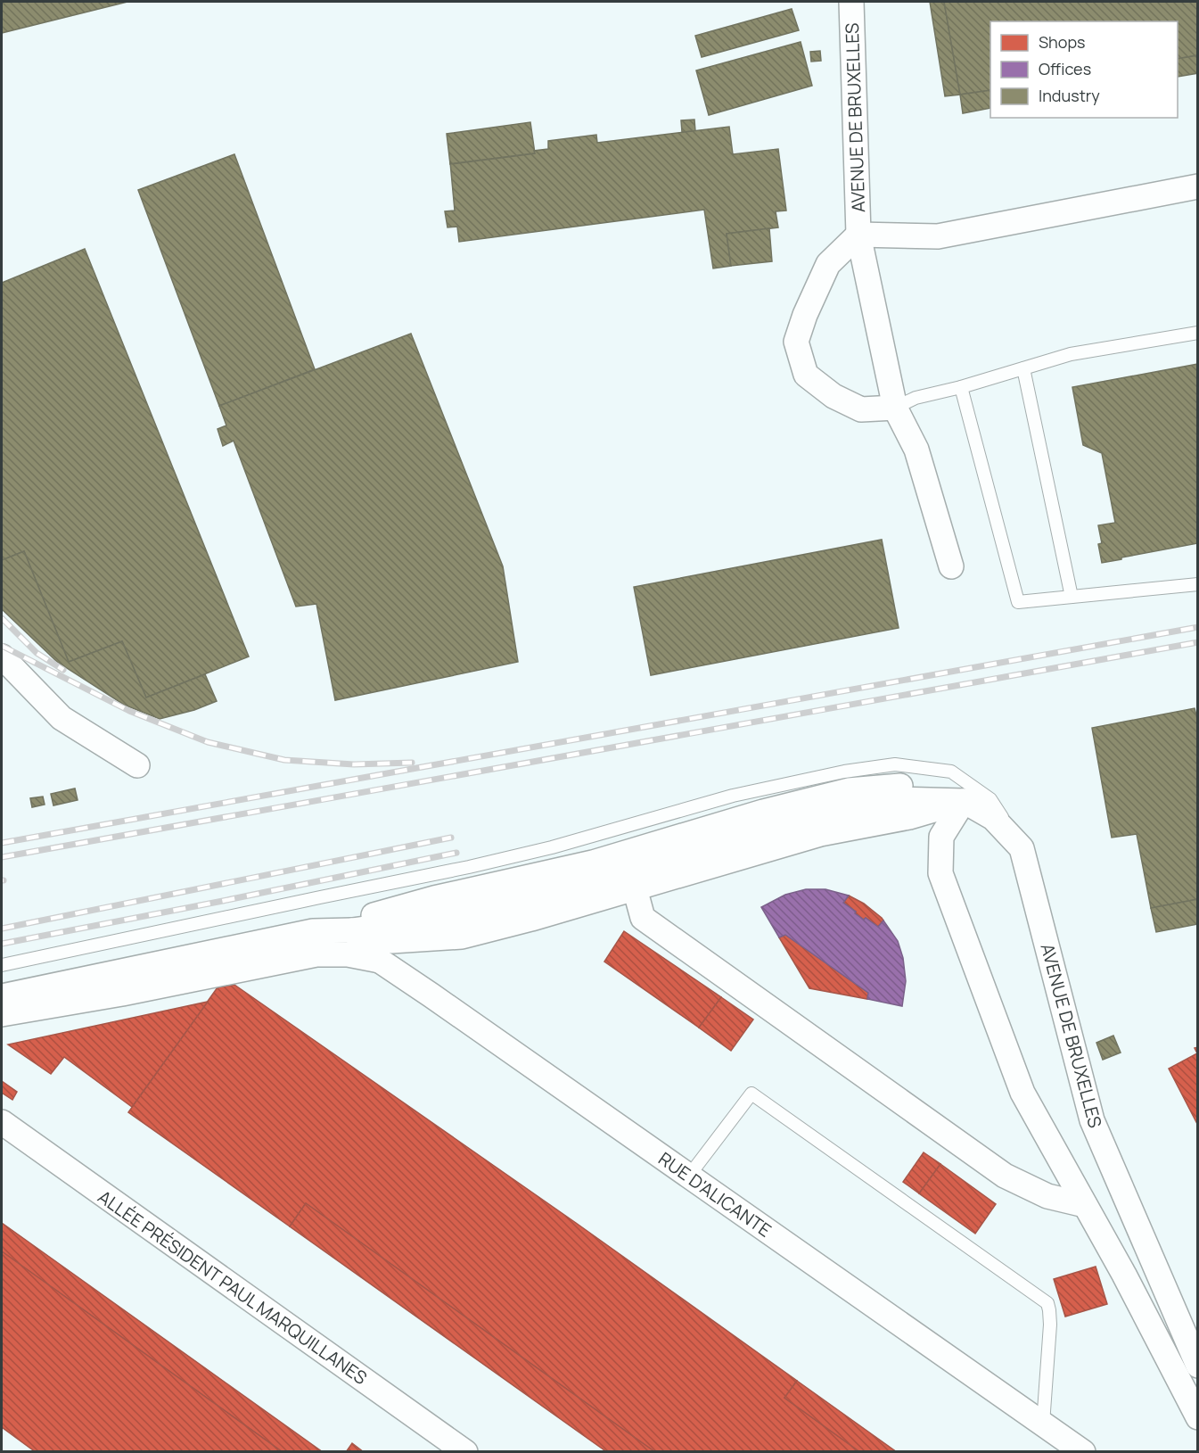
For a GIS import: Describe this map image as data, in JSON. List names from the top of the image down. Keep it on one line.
{"streets":{"street":["AVENUE DE BRUXELLES","RUE D'ALICANTE","ALLÉE PRÉSIDENT PAUL MARQUILLANES"]},"legend":["Shops","Offices","Industry"]}
